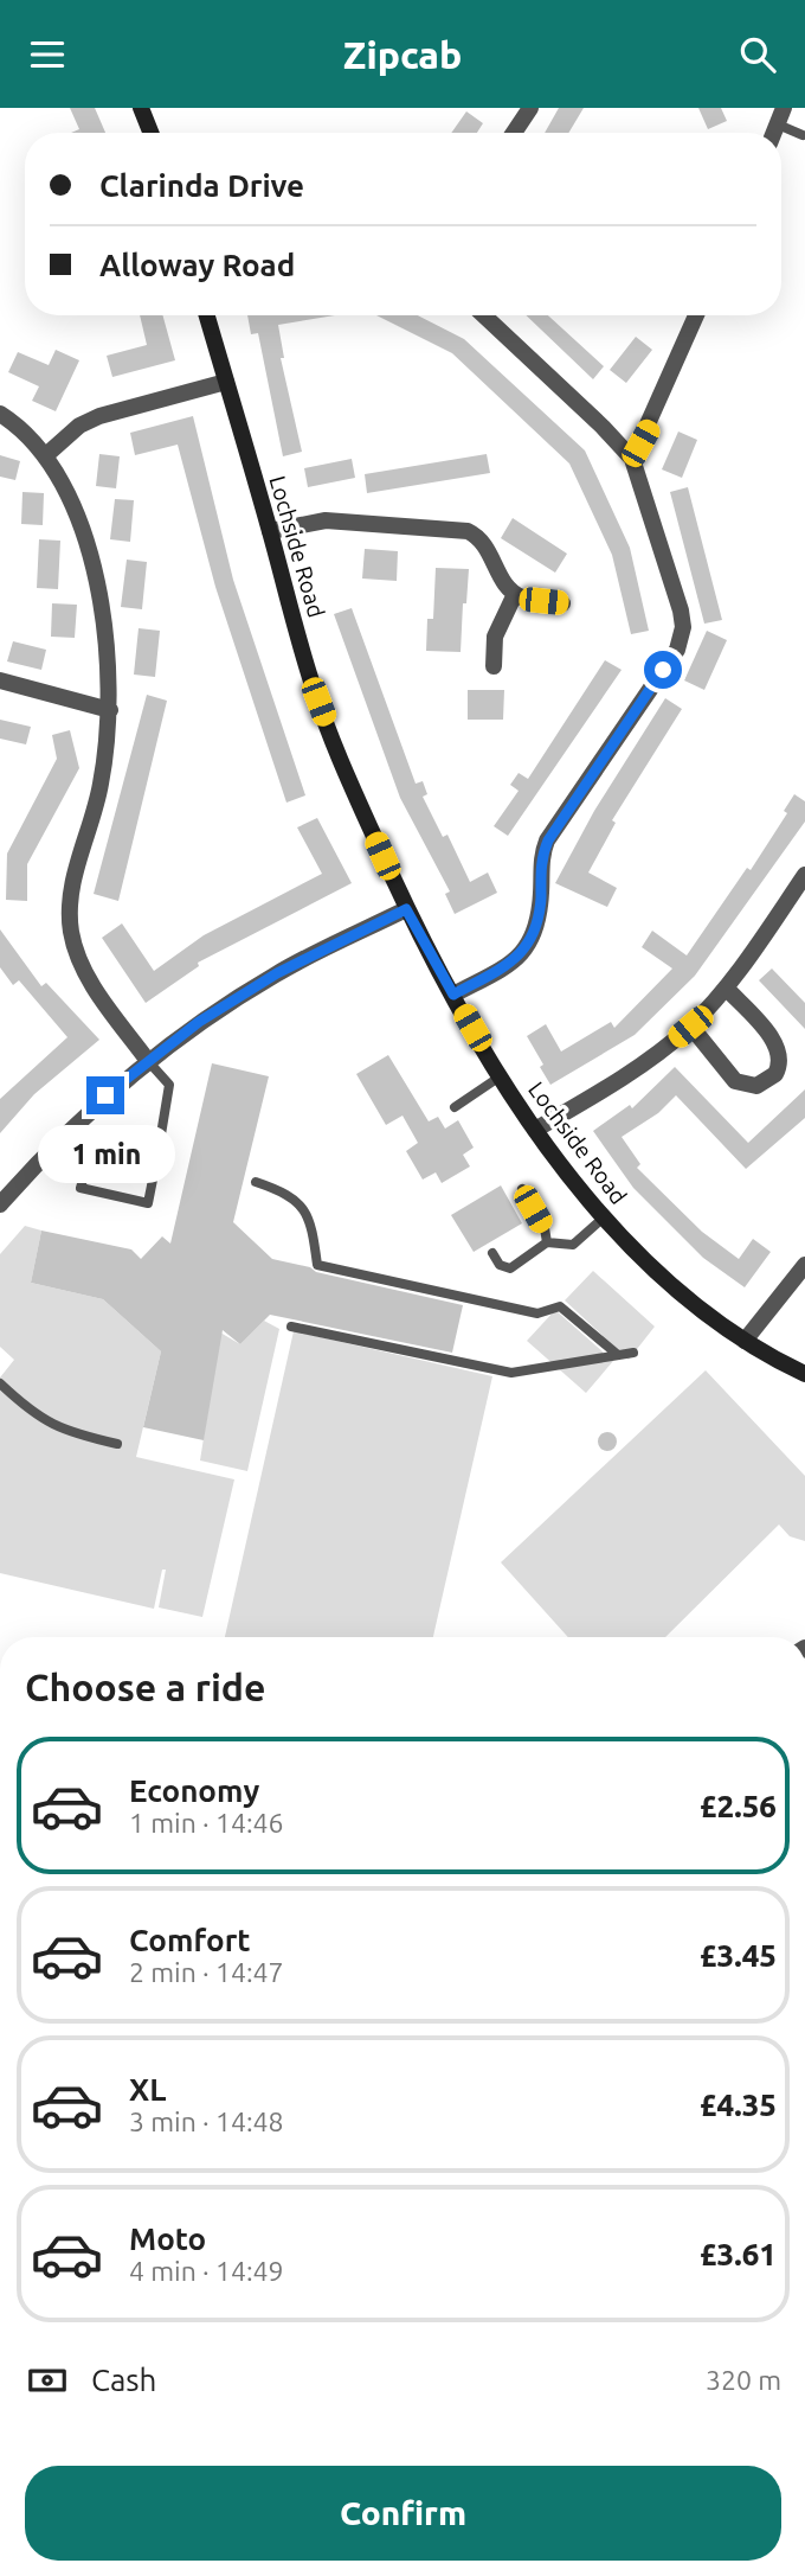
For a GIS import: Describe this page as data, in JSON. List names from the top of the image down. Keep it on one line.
{"streets":{"street":["Lochside Road"]},"page":{"header":"Zipcab","banner":["Clarinda Drive","Alloway Road"],"bubble":"1 min","heading":"Choose a ride","list":[{"name":"Economy","note":"1 min · 14:46","value":"£2.56"},{"name":"Comfort","note":"2 min · 14:47","value":"£3.45"},{"name":"XL","note":"3 min · 14:48","value":"£4.35"},{"name":"Moto","note":"4 min · 14:49","value":"£3.61"}],"pay":["Cash","320 m"],"buttons":"Confirm"}}
